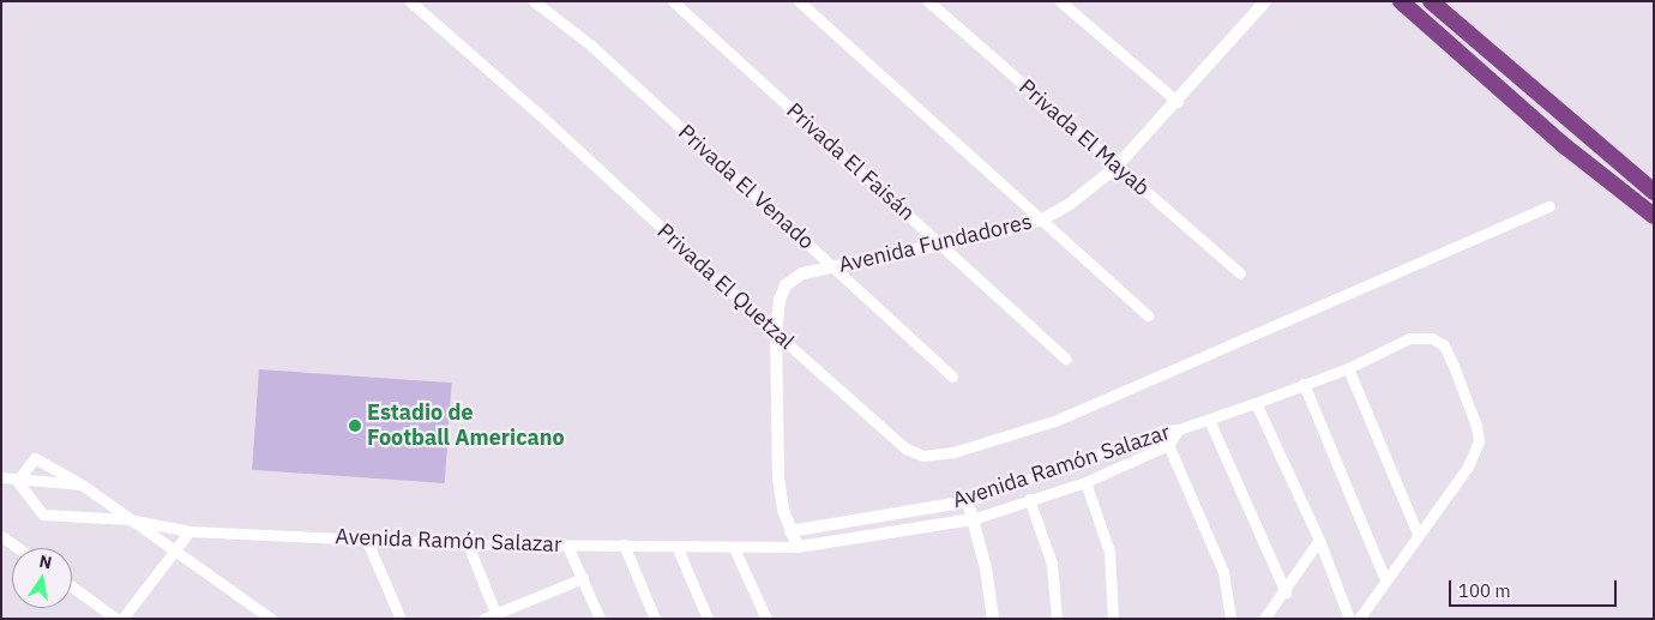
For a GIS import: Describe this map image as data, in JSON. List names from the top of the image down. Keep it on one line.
{"streets":{"street":["Privada El Mayab","Privada El Faisán","Privada El Venado","Avenida Fundadores","Privada El Quetzal","Avenida Ramón Salazar"]},"crossings":[["Privada El Mayab","Avenida Fundadores"],["Privada El Faisán","Avenida Fundadores"],["Privada El Venado","Avenida Fundadores"],["Avenida Fundadores","Privada El Quetzal"],["Avenida Fundadores","Avenida Ramón Salazar"]],"places":["Estadio de Football Americano"],"scale_bar":"100 m","north":"top"}
